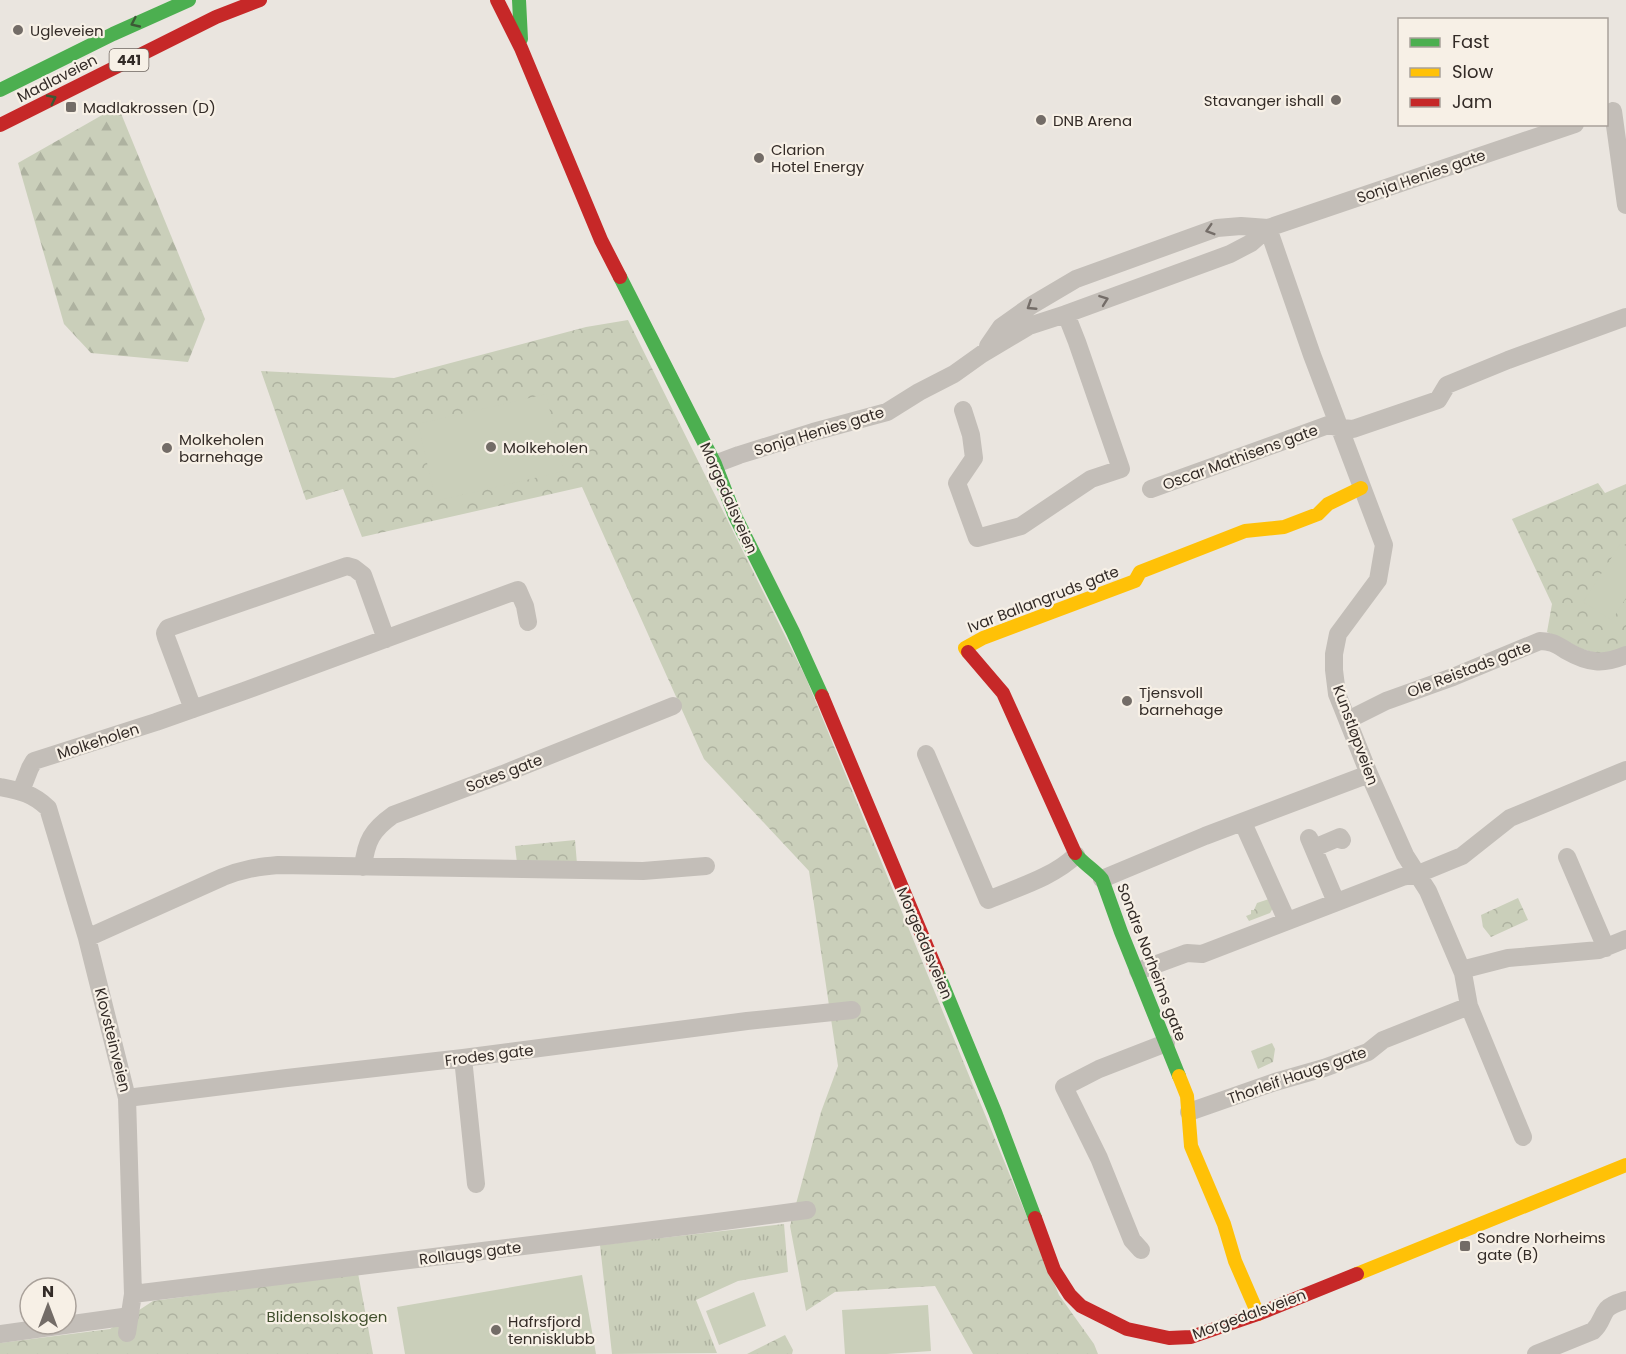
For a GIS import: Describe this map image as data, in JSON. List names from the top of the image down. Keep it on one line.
{"streets":{"street":["441","Madlaveien","Sonja Henies gate","Oscar Mathisens gate","Morgedalsveien","Ivar Ballangruds gate","Ole Reistads gate","Kunstløpveien","Molkeholen","Sotes gate","Sondre Norheims gate","Klovsteinveien","Frodes gate","Thorleif Haugs gate","Rollaugs gate"]},"crossings":[["Sonja Henies gate","Morgedalsveien"],["Sonja Henies gate","Kunstløpveien"],["Oscar Mathisens gate","Kunstløpveien"],["Morgedalsveien","Sondre Norheims gate"],["Ivar Ballangruds gate","Kunstløpveien"],["Ivar Ballangruds gate","Sondre Norheims gate"],["Ole Reistads gate","Kunstløpveien"],["Kunstløpveien","Thorleif Haugs gate"],["Molkeholen","Klovsteinveien"],["Sondre Norheims gate","Thorleif Haugs gate"],["Klovsteinveien","Frodes gate"],["Klovsteinveien","Rollaugs gate"]],"parks":["Blidensolskogen"],"places":{"other":["Ugleveien","Stavanger ishall","DNB Arena","Clarion Hotel Energy","Molkeholen","Molkeholen barnehage","Tjensvoll barnehage","Hafrsfjord tennisklubb"],"transit":["Madlakrossen (D)","Sondre Norheims gate (B)"]},"legend":["Fast","Slow","Jam"],"north":"top"}
